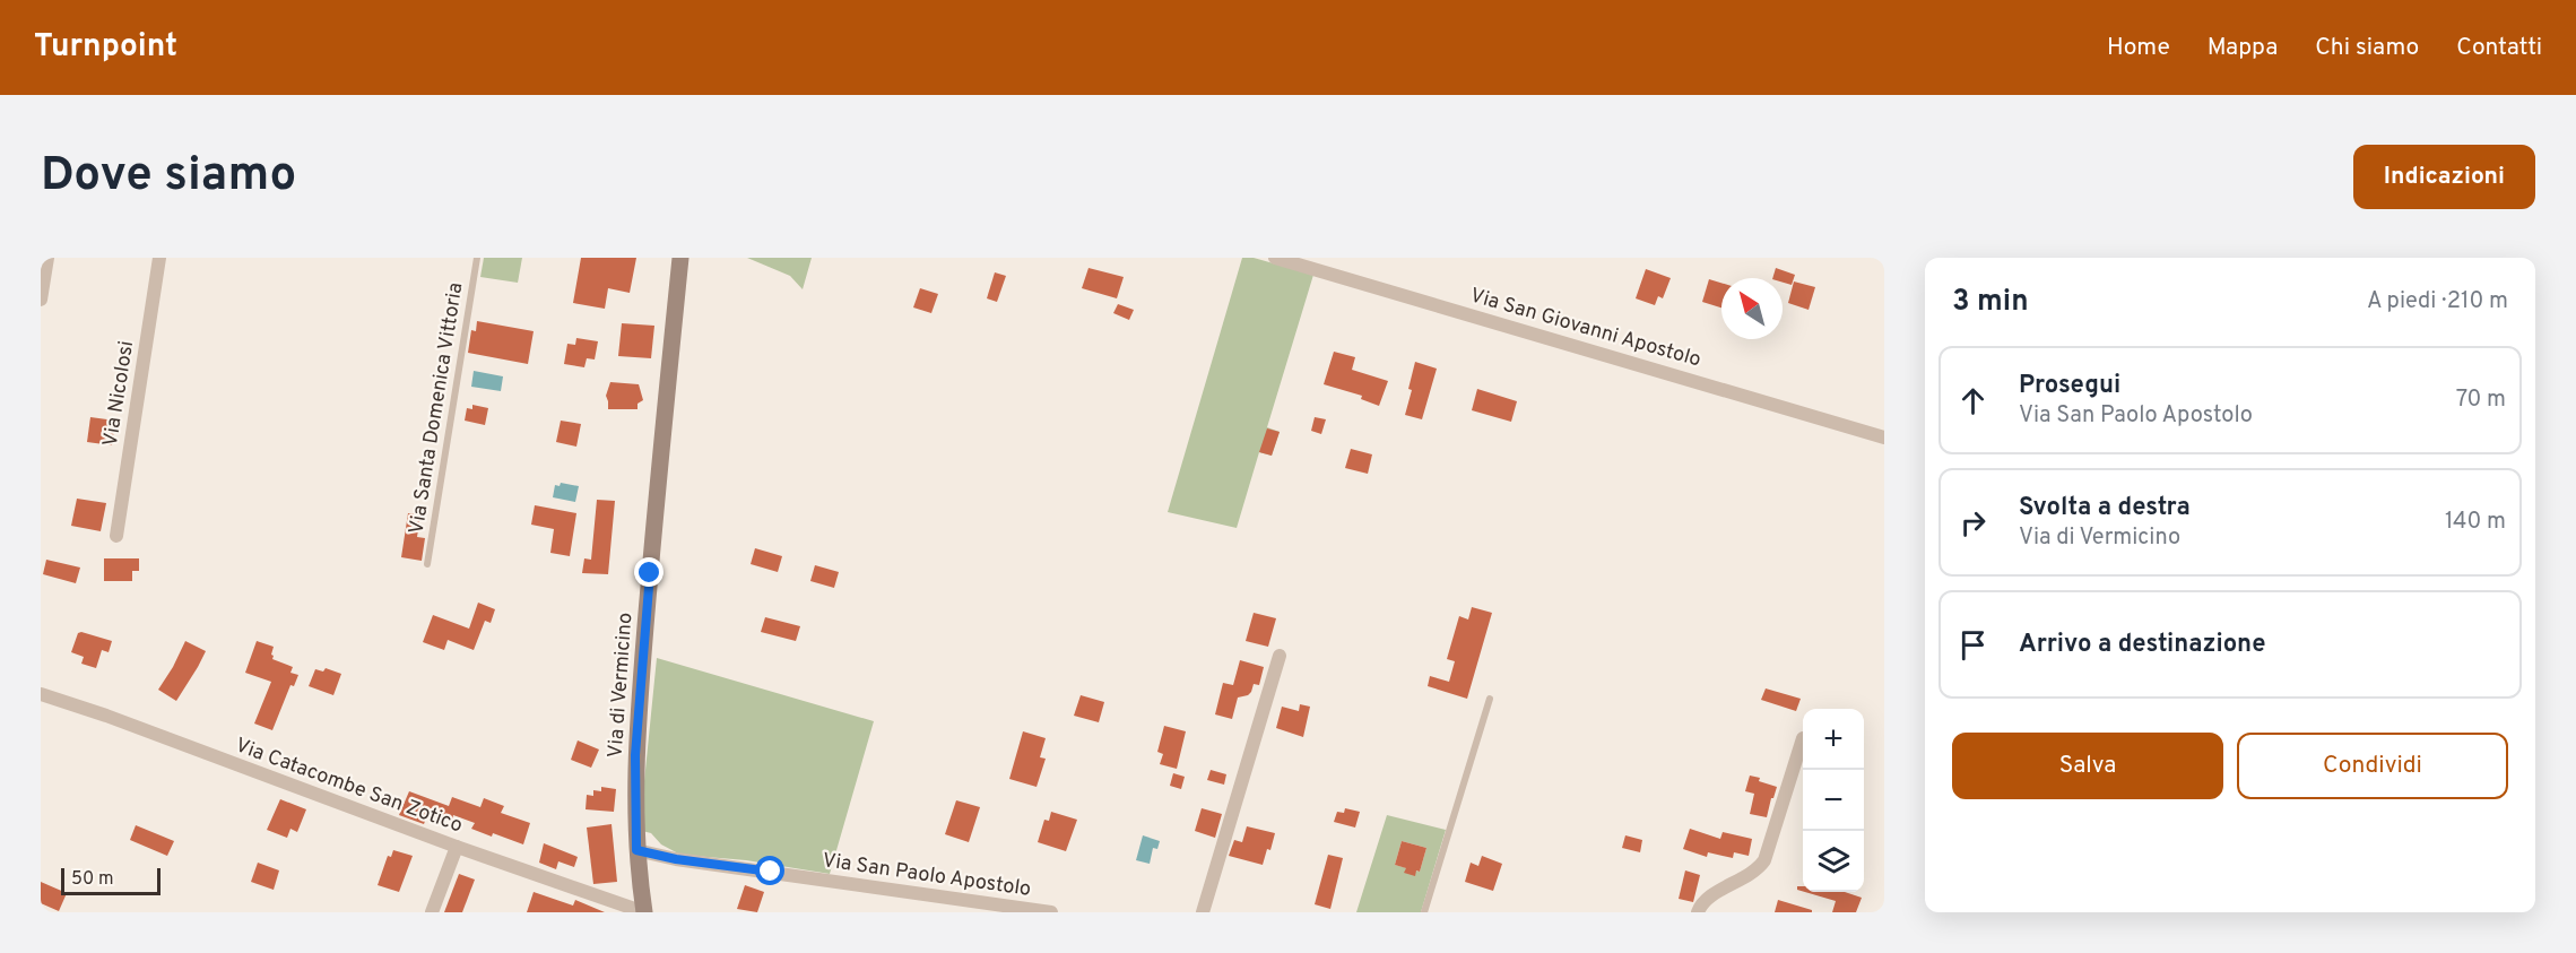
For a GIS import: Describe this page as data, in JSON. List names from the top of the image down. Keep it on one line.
{"streets":{"main road":["Via di Vermicino"],"street":["Via San Giovanni Apostolo","Via Nicolosi","Via Catacombe San Zotico","Via San Paolo Apostolo"],"lane":["Via Santa Domenica Vittoria"]},"crossings":[["Via di Vermicino","Via Catacombe San Zotico"],["Via di Vermicino","Via San Paolo Apostolo"]],"scale_bar":"50 m","north":"top left","page":{"header":"Turnpoint","nav":["Home","Mappa","Chi siamo","Contatti"],"buttons":["Indicazioni",["Salva","Condividi"]],"title":"Dove siamo","heading":["3 min","A piedi · 210 m"],"list":[["Prosegui","Via San Paolo Apostolo","70 m"],["Svolta a destra","Via di Vermicino","140 m"],"Arrivo a destinazione"],"map_buttons":["+","−"],"scale":"50 m"}}
